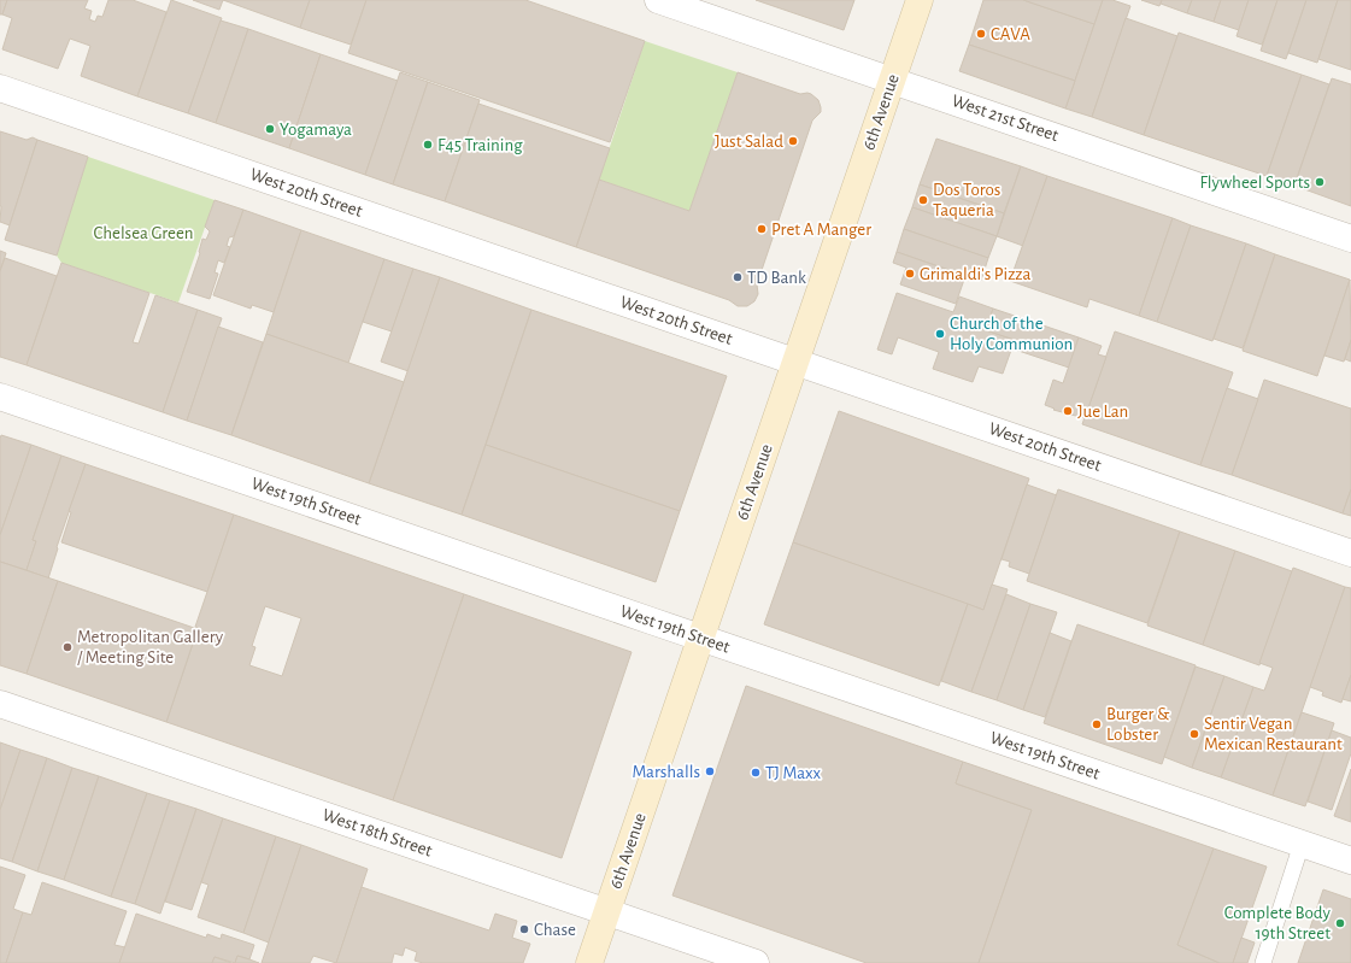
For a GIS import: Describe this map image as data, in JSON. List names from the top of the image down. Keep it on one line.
{"streets":{"main road":["6th Avenue"],"street":["West 21st Street","West 20th Street","West 19th Street","West 18th Street"]},"crossings":[["6th Avenue","West 21st Street"],["6th Avenue","West 20th Street"],["6th Avenue","West 19th Street"],["6th Avenue","West 18th Street"]],"parks":["Chelsea Green"],"places":["CAVA","Yogamaya","Just Salad","F45 Training","Flywheel Sports","Dos Toros Taqueria","Pret A Manger","Grimaldi's Pizza","TD Bank","Church of the Holy Communion","Jue Lan","Metropolitan Gallery / Meeting Site","Burger & Lobster","Sentir Vegan Mexican Restaurant","Marshalls","TJ Maxx","Complete Body 19th Street","Chase"]}
